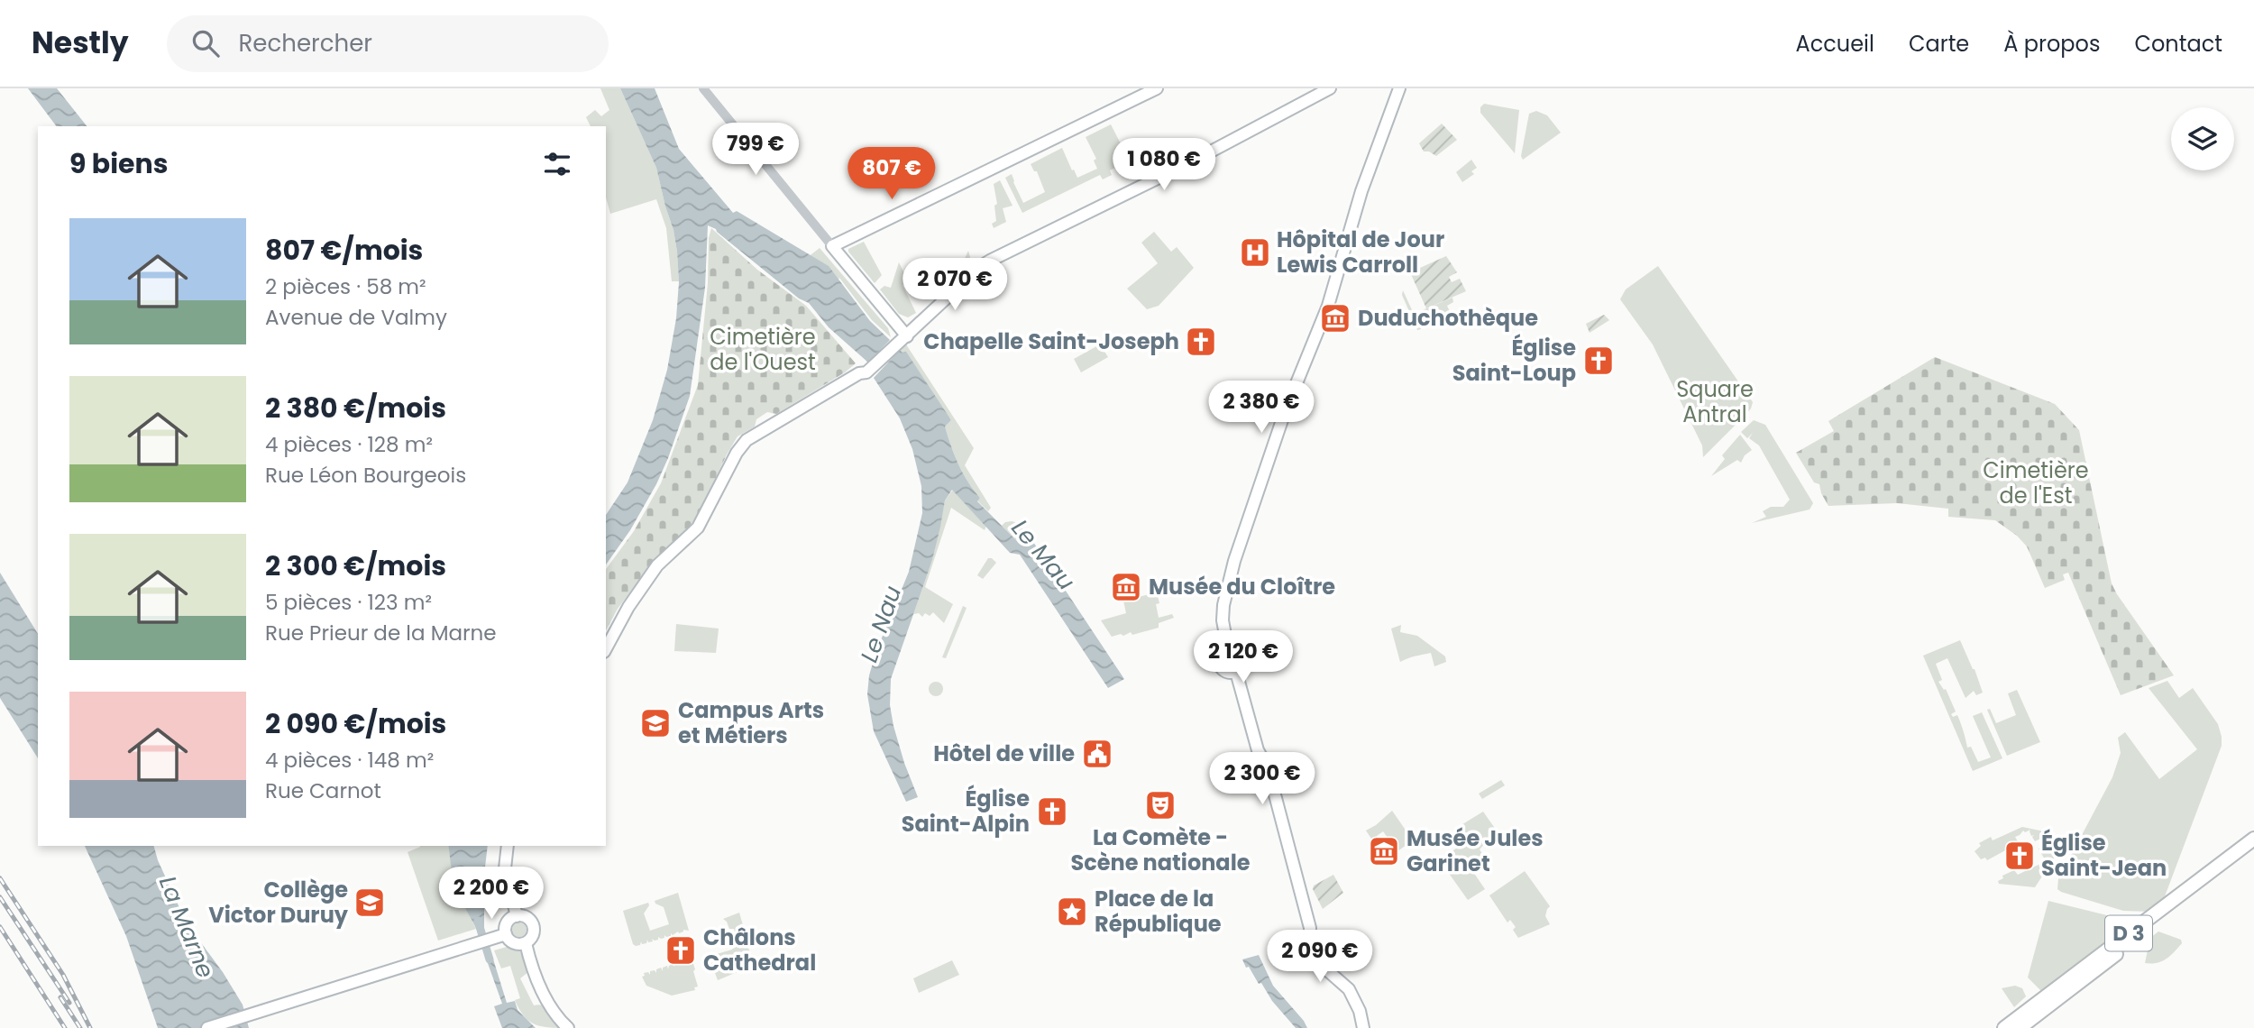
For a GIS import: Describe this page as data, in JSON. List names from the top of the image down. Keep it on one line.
{"streets":{"main road":["D 3"]},"water":["Le Mau","Le Nau","La Marne"],"parks":["Cimetière de l'Ouest","Square Antral","Cimetière de l'Est"],"places":{"hospital":["Hôpital de Jour Lewis Carroll"],"museum":["Duduchothèque","Musée du Cloître","Musée Jules Garinet"],"church":["Chapelle Saint-Joseph","Église Saint-Loup","Église Saint-Alpin","Église Saint-Jean","Châlons Cathedral"],"school or university":["Campus Arts et Métiers","Collège Victor Duruy"],"public building":["Hôtel de ville"],"theatre":["La Comète - Scène nationale"],"place":["Place de la République"]},"page":{"header":"Nestly","search":"Rechercher","nav":["Accueil","Carte","À propos","Contact"],"price":["799 €","1 080 €","807 €","2 070 €","2 380 €","2 120 €","2 300 €","2 200 €","2 090 €"],"heading":"9 biens","list":[{"name":"807 €/mois","note":"2 pièces · 58 m² · Avenue de Valmy"},{"name":"2 380 €/mois","note":"4 pièces · 128 m² · Rue Léon Bourgeois"},{"name":"2 300 €/mois","note":"5 pièces · 123 m² · Rue Prieur de la Marne"},{"name":"2 090 €/mois","note":"4 pièces · 148 m² · Rue Carnot"}]}}
